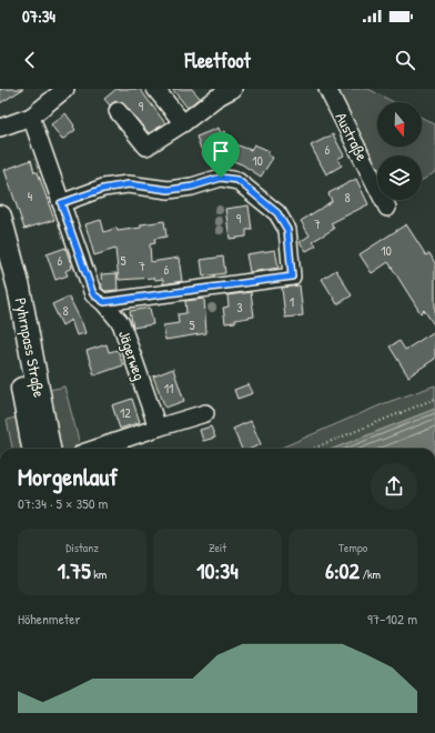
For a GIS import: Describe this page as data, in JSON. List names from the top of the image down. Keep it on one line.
{"streets":{"main road":["Pyhrnpass Straße"],"street":["Austraße","Jägerweg"]},"house_numbers":["9","6","10","4","8","9","7","10","6","5","7","6","1","3","8","5","11","12"],"north":"bottom","page":{"status":"07:34","header":"Fleetfoot","heading":["Morgenlauf","07:34 · 5 × 350 m"],"stats":[["Distanz","1.75 km"],["Zeit","10:34"],["Tempo","6:02 /km"]],"chart":["Höhenmeter","97–102 m"]}}
